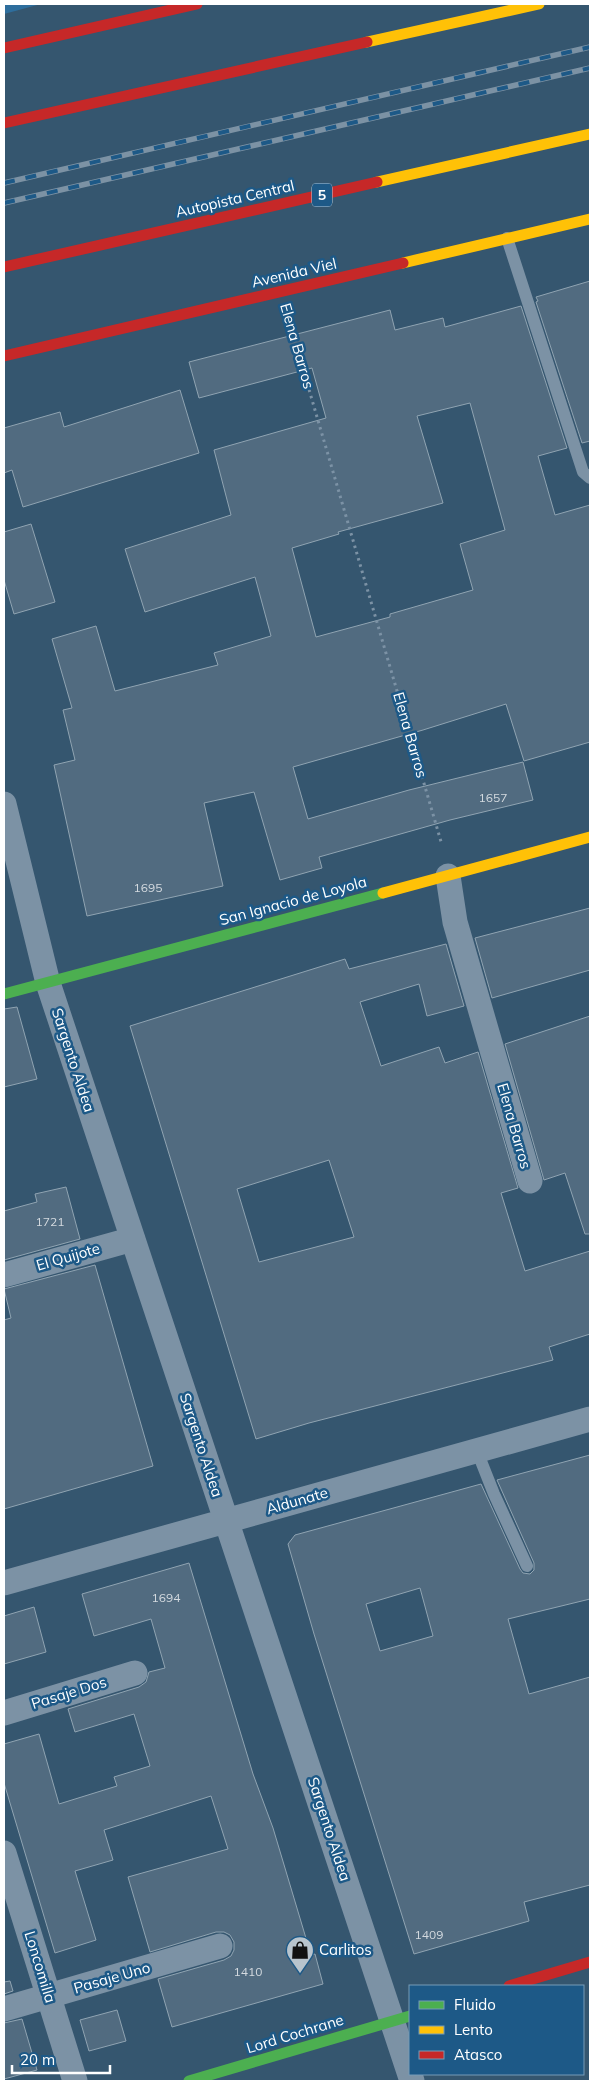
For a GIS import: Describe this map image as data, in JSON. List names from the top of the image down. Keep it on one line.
{"streets":{"main road":["5","Autopista Central","Avenida Viel","San Ignacio de Loyola","Lord Cochrane"],"street":["Elena Barros","Sargento Aldea","El Quijote","Aldunate","Pasaje Dos","Loncomilla","Pasaje Uno"]},"crossings":[["Avenida Viel","Elena Barros"],["Elena Barros","San Ignacio de Loyola"],["San Ignacio de Loyola","Sargento Aldea"],["Sargento Aldea","El Quijote"],["Sargento Aldea","Aldunate"],["Sargento Aldea","Lord Cochrane"],["Loncomilla","Pasaje Uno"]],"places":{"shop":["Carlitos"]},"house_numbers":["1657","1695","1721","1694","1409","1410"],"legend":["Fluido","Lento","Atasco"],"scale_bar":"20 m"}
